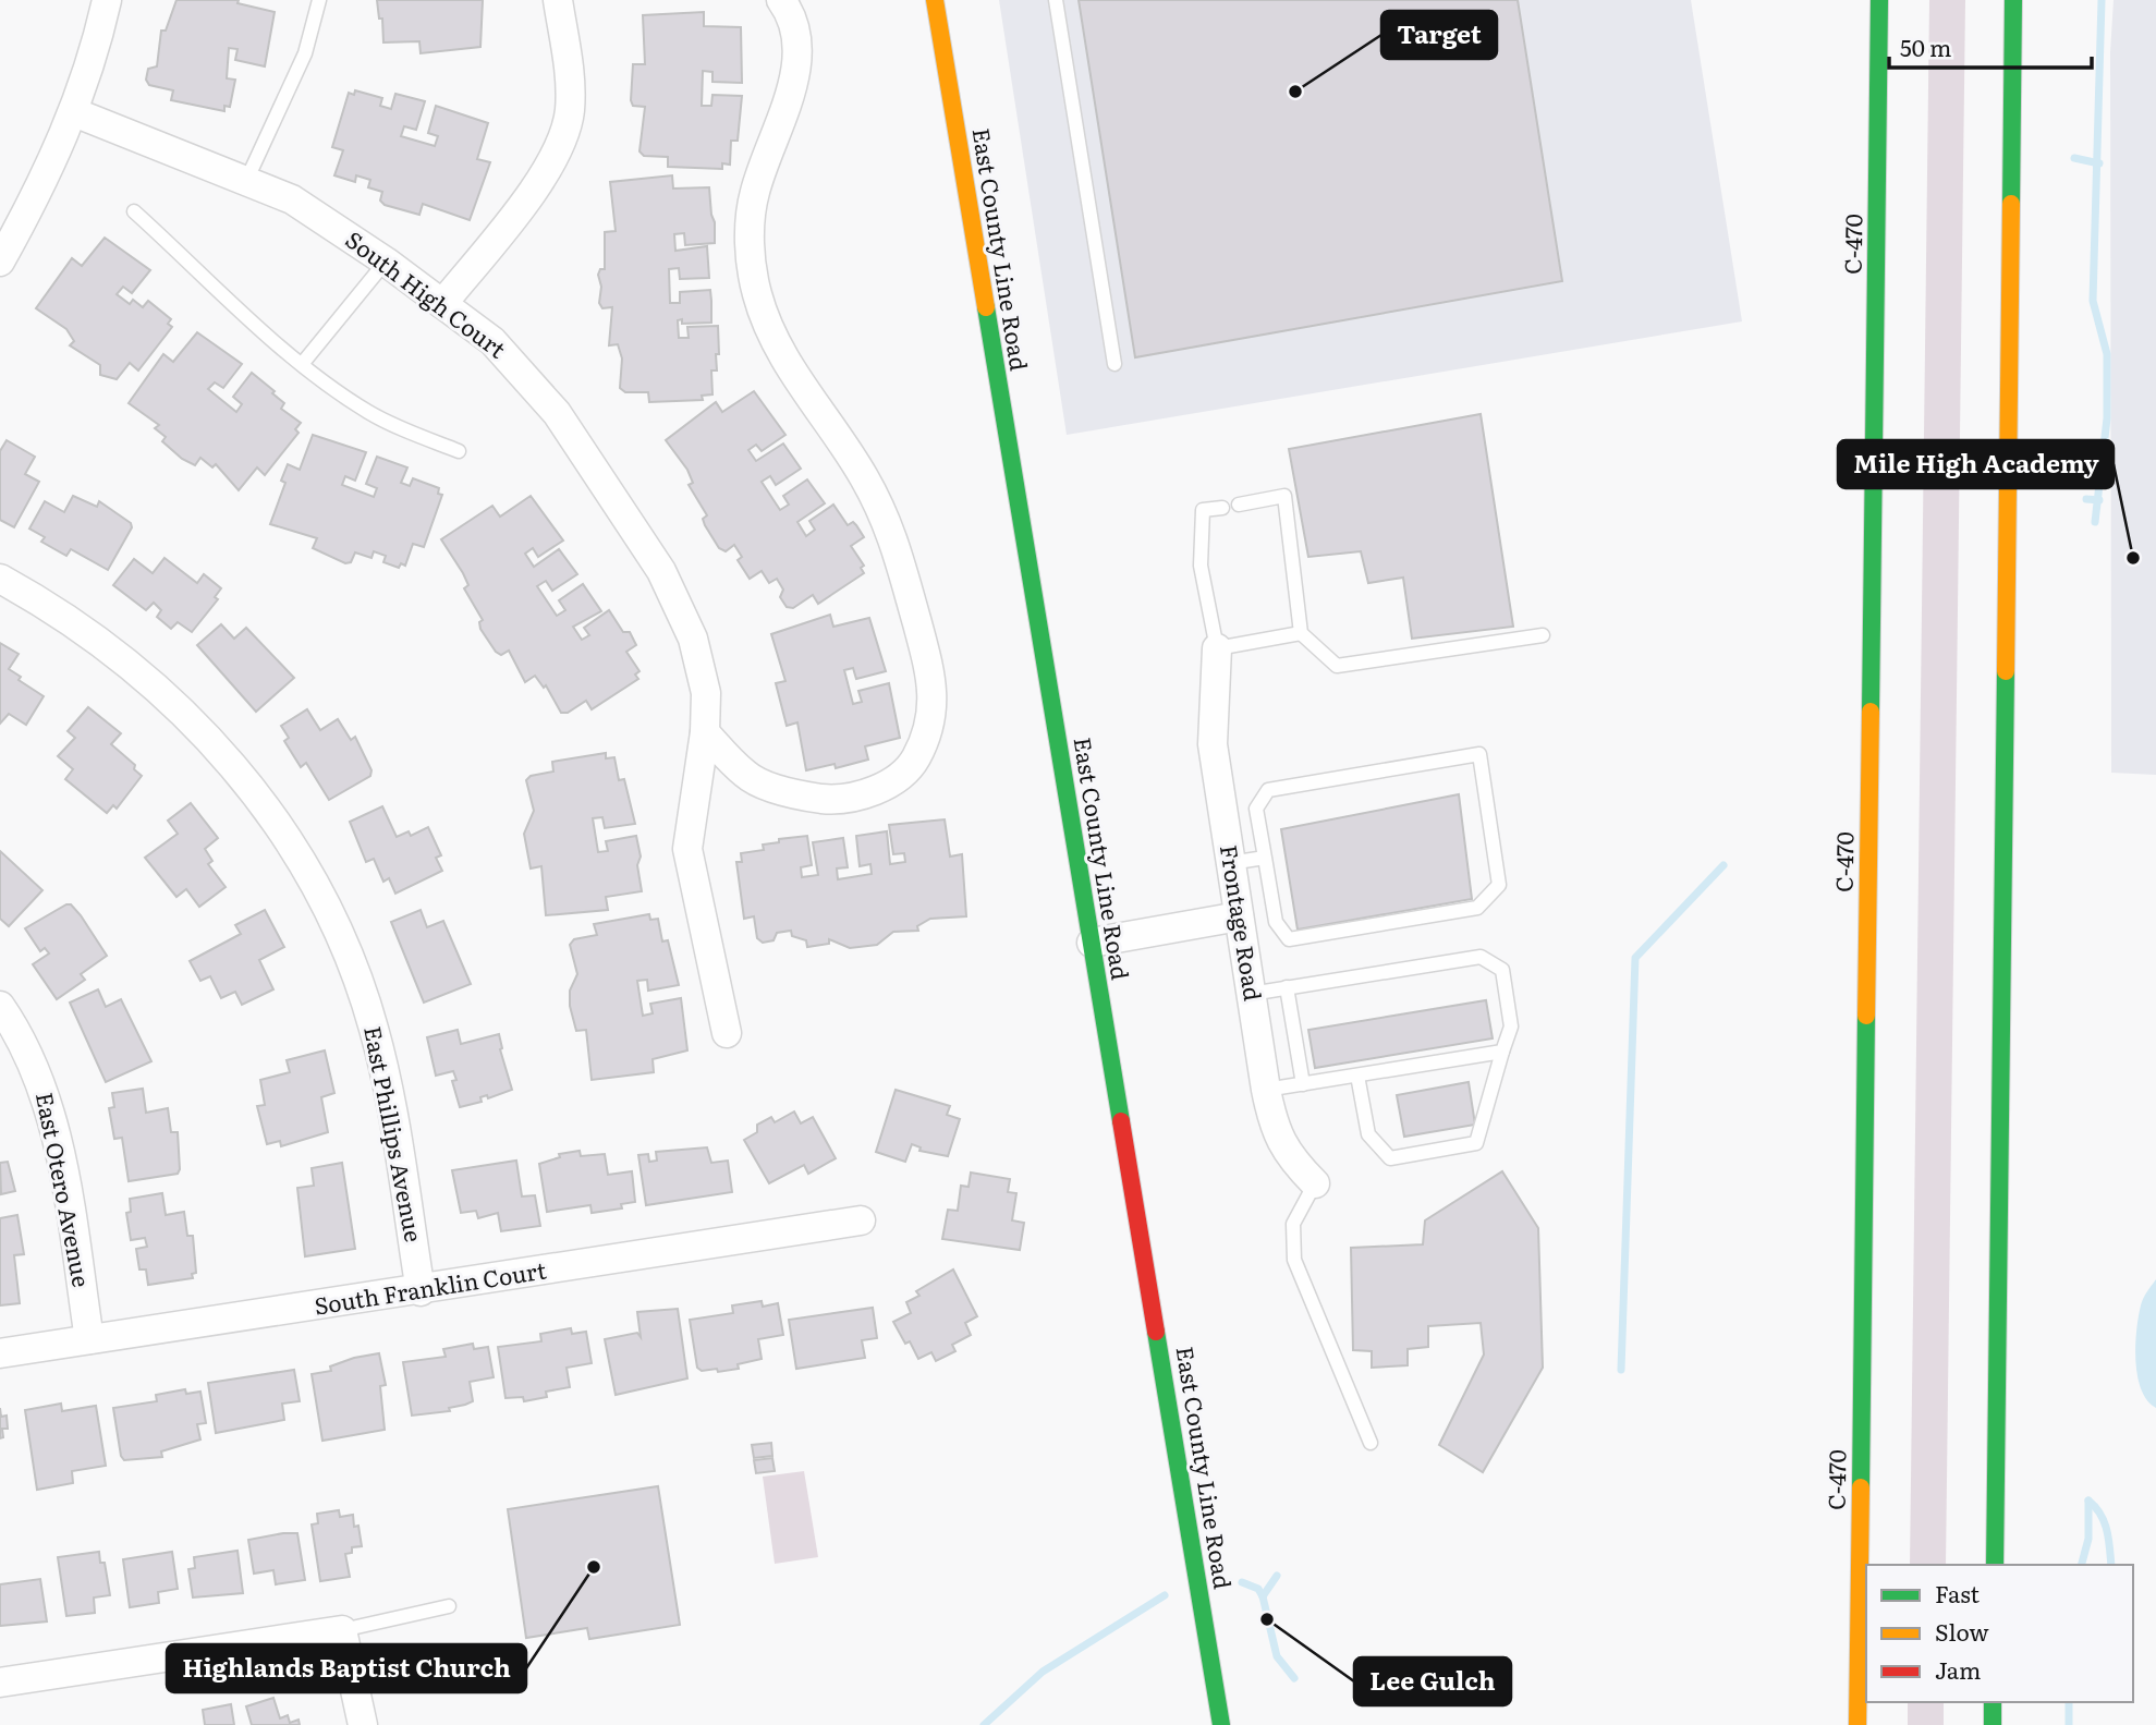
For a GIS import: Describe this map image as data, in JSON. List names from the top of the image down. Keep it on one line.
{"streets":{"main road":["C-470","East County Line Road"],"street":["South High Court","Frontage Road","East Phillips Avenue","East Otero Avenue","South Franklin Court"]},"crossings":[["East Phillips Avenue","South Franklin Court"],["East Otero Avenue","South Franklin Court"]],"places":["Target","Mile High Academy","Highlands Baptist Church","Lee Gulch"],"legend":["Fast","Slow","Jam"],"scale_bar":"50 m"}
